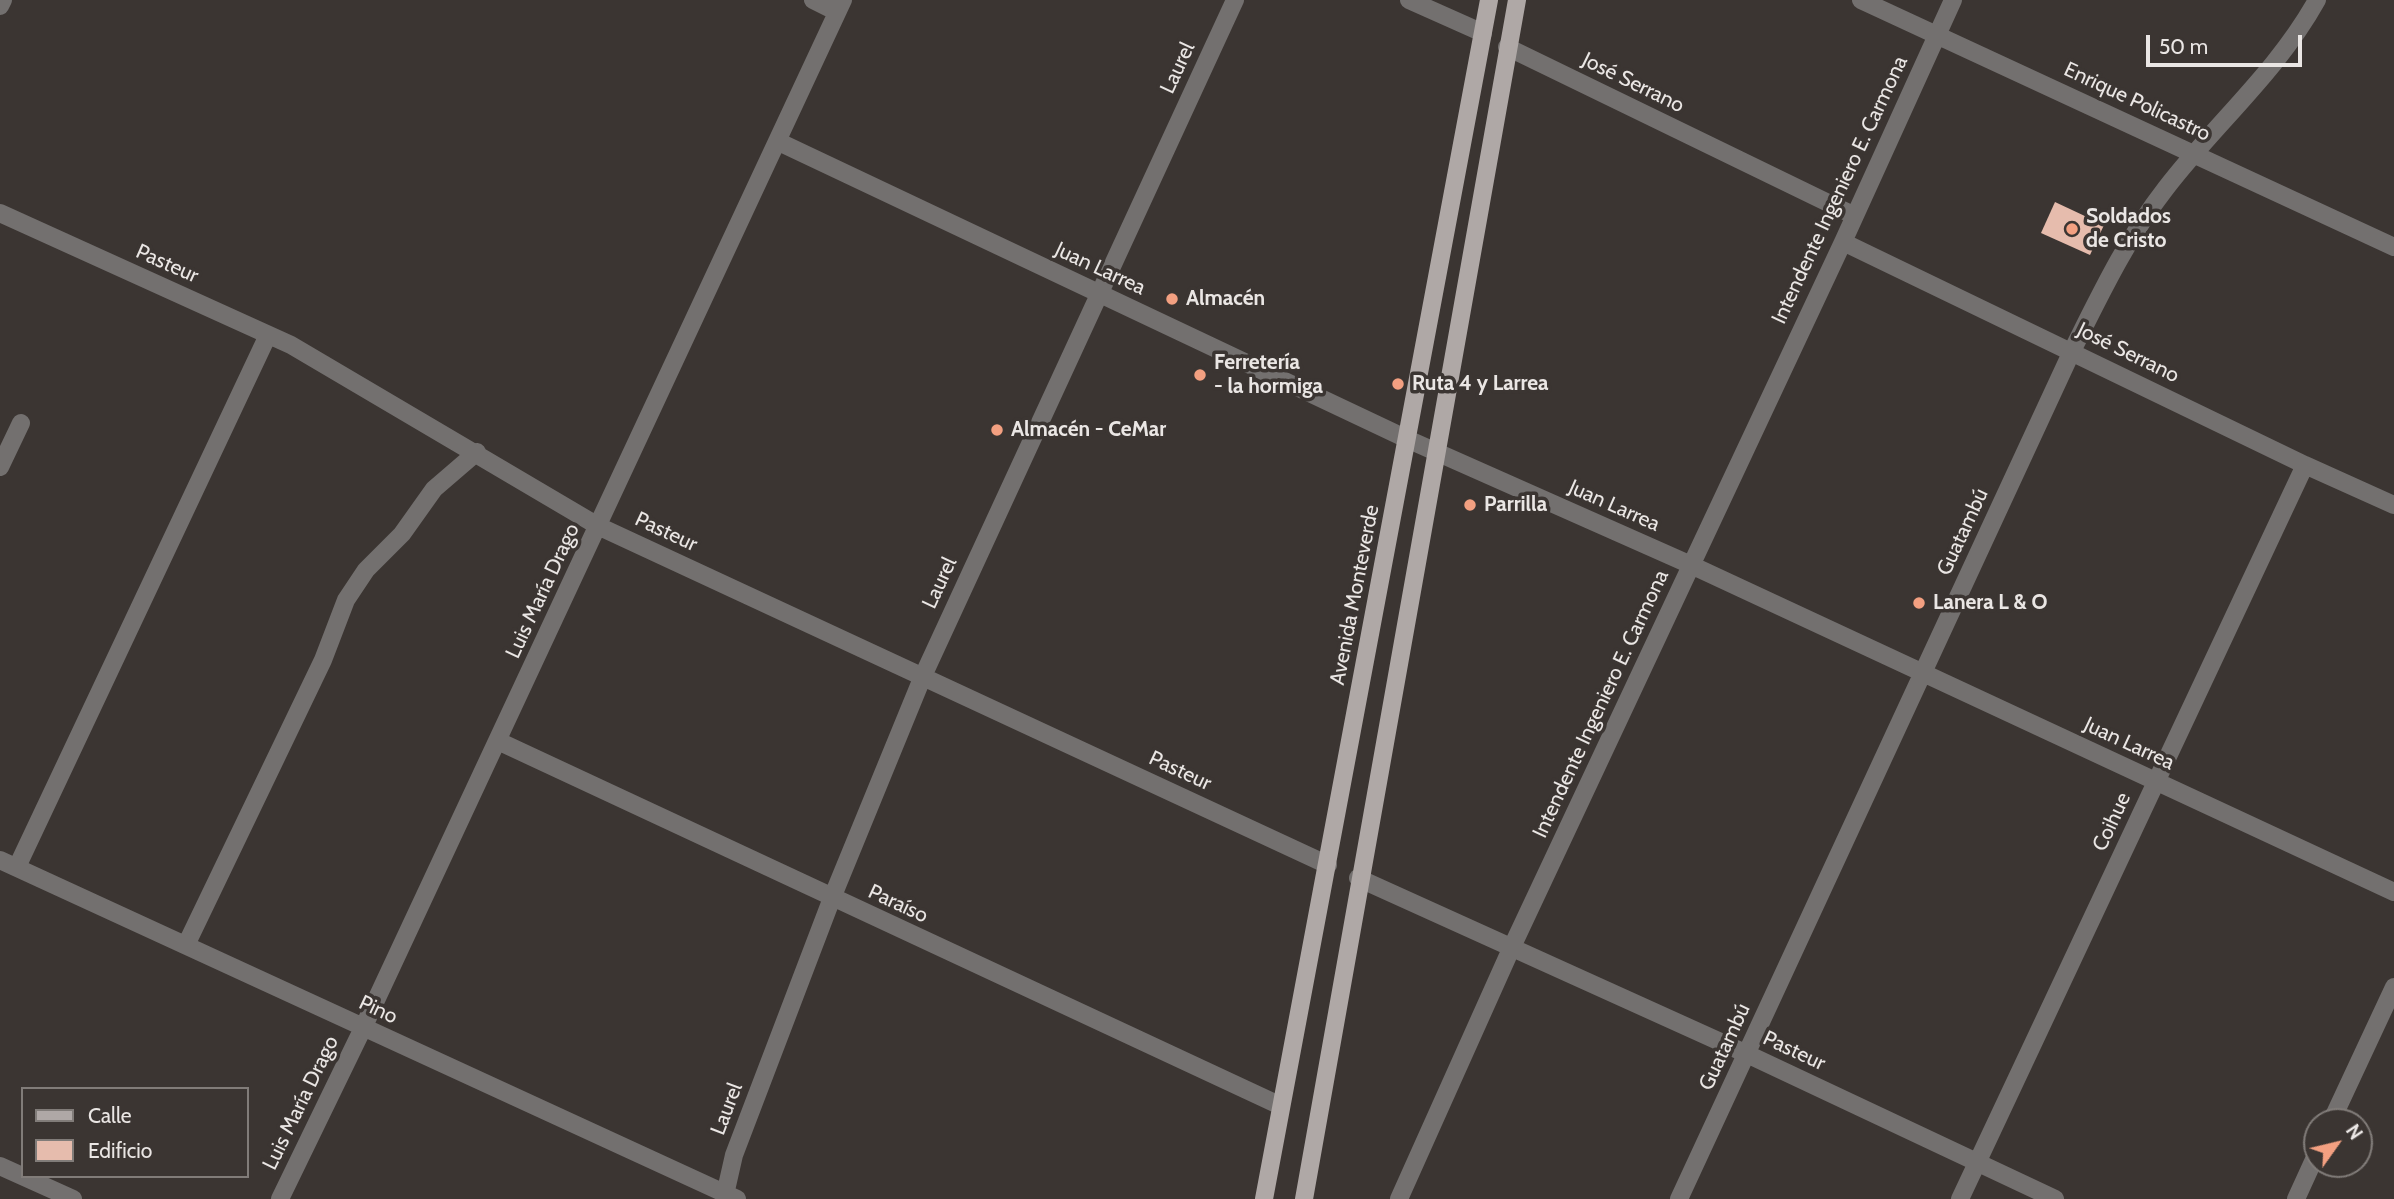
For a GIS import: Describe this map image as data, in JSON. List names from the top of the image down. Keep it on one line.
{"streets":{"main road":["Avenida Monteverde"],"street":["Laurel","José Serrano","Enrique Policastro","Intendente Ingeniero E. Carmona","Pasteur","Juan Larrea","Guatambú","Luis María Drago","Coihue","Paraíso","Pino"]},"crossings":[["Laurel","Pasteur"],["Laurel","Juan Larrea"],["Laurel","Paraíso"],["Laurel","Pino"],["José Serrano","Intendente Ingeniero E. Carmona"],["José Serrano","Guatambú"],["José Serrano","Coihue"],["Enrique Policastro","Intendente Ingeniero E. Carmona"],["Enrique Policastro","Guatambú"],["Intendente Ingeniero E. Carmona","Pasteur"],["Intendente Ingeniero E. Carmona","Juan Larrea"],["Pasteur","Guatambú"],["Pasteur","Luis María Drago"],["Pasteur","Avenida Monteverde"],["Pasteur","Coihue"],["Juan Larrea","Guatambú"],["Juan Larrea","Luis María Drago"],["Juan Larrea","Avenida Monteverde"],["Juan Larrea","Coihue"],["Luis María Drago","Paraíso"],["Luis María Drago","Pino"],["Avenida Monteverde","Paraíso"]],"places":["Soldados de Cristo","Almacén","Ferretería - la hormiga","Ruta 4 y Larrea","Almacén - CeMar","Parrilla","Lanera L & O"],"legend":["Calle","Edificio"],"scale_bar":"50 m","north":"top right"}
